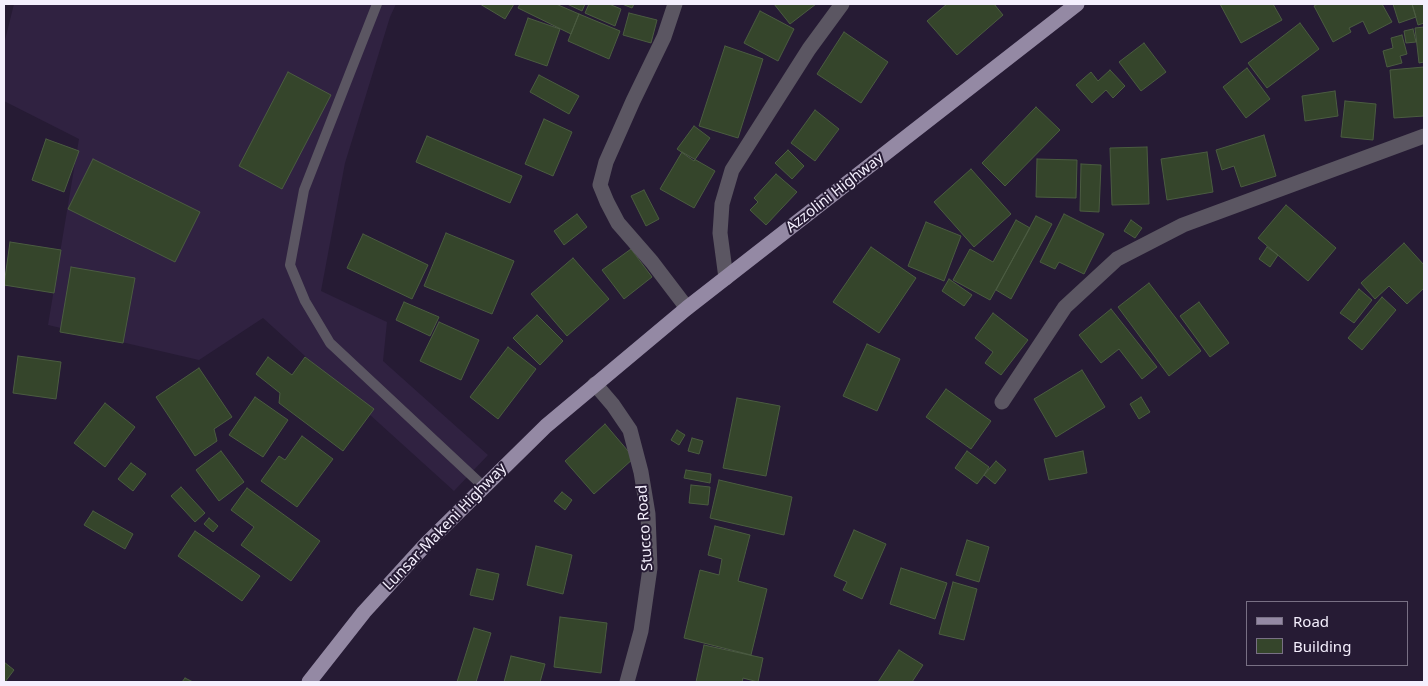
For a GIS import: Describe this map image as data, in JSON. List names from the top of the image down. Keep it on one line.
{"streets":{"main road":["Azzolini Highway","Lunsar-Makeni Highway"],"street":["Stucco Road"]},"crossings":[["Azzolini Highway","Lunsar-Makeni Highway"],["Azzolini Highway","Stucco Road"],["Lunsar-Makeni Highway","Stucco Road"]],"legend":["Road","Building"]}
